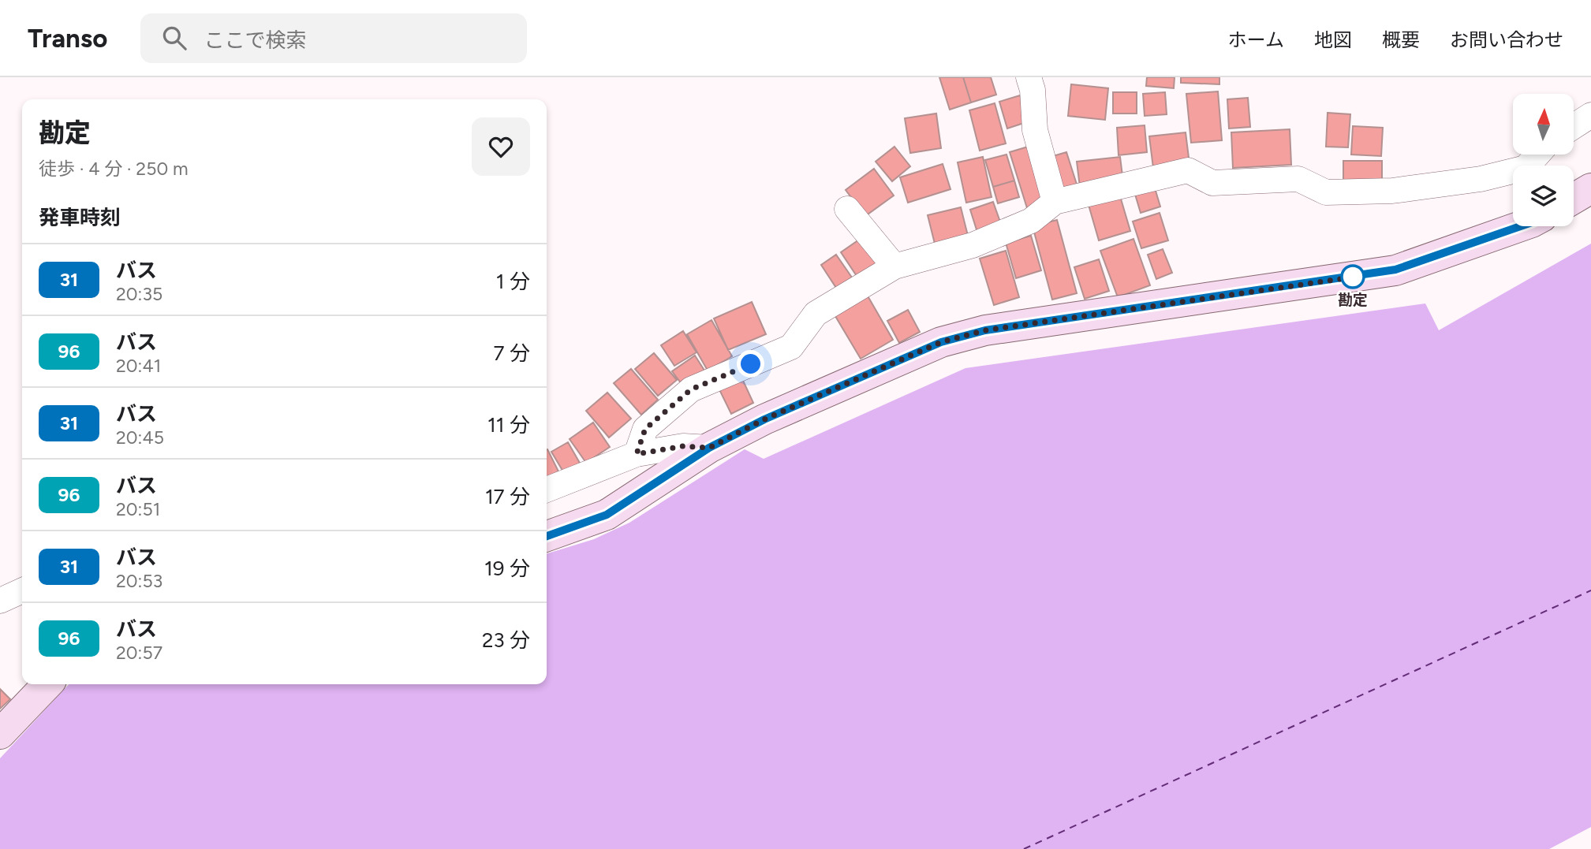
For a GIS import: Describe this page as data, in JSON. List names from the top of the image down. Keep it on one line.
{"places":["勘定"],"lines":["bus line 31"],"north":"top","page":{"header":"Transo","search":"ここで検索","nav":["ホーム","地図","概要","お問い合わせ"],"heading":[["勘定","徒歩 · 4 分 · 250 m"],"発車時刻"],"list":[{"mark":"31","name":"バス","note":"20:35","value":"1 分"},{"mark":"96","name":"バス","note":"20:41","value":"7 分"},{"mark":"31","name":"バス","note":"20:45","value":"11 分"},{"mark":"96","name":"バス","note":"20:51","value":"17 分"},{"mark":"31","name":"バス","note":"20:53","value":"19 分"},{"mark":"96","name":"バス","note":"20:57","value":"23 分"}]}}
